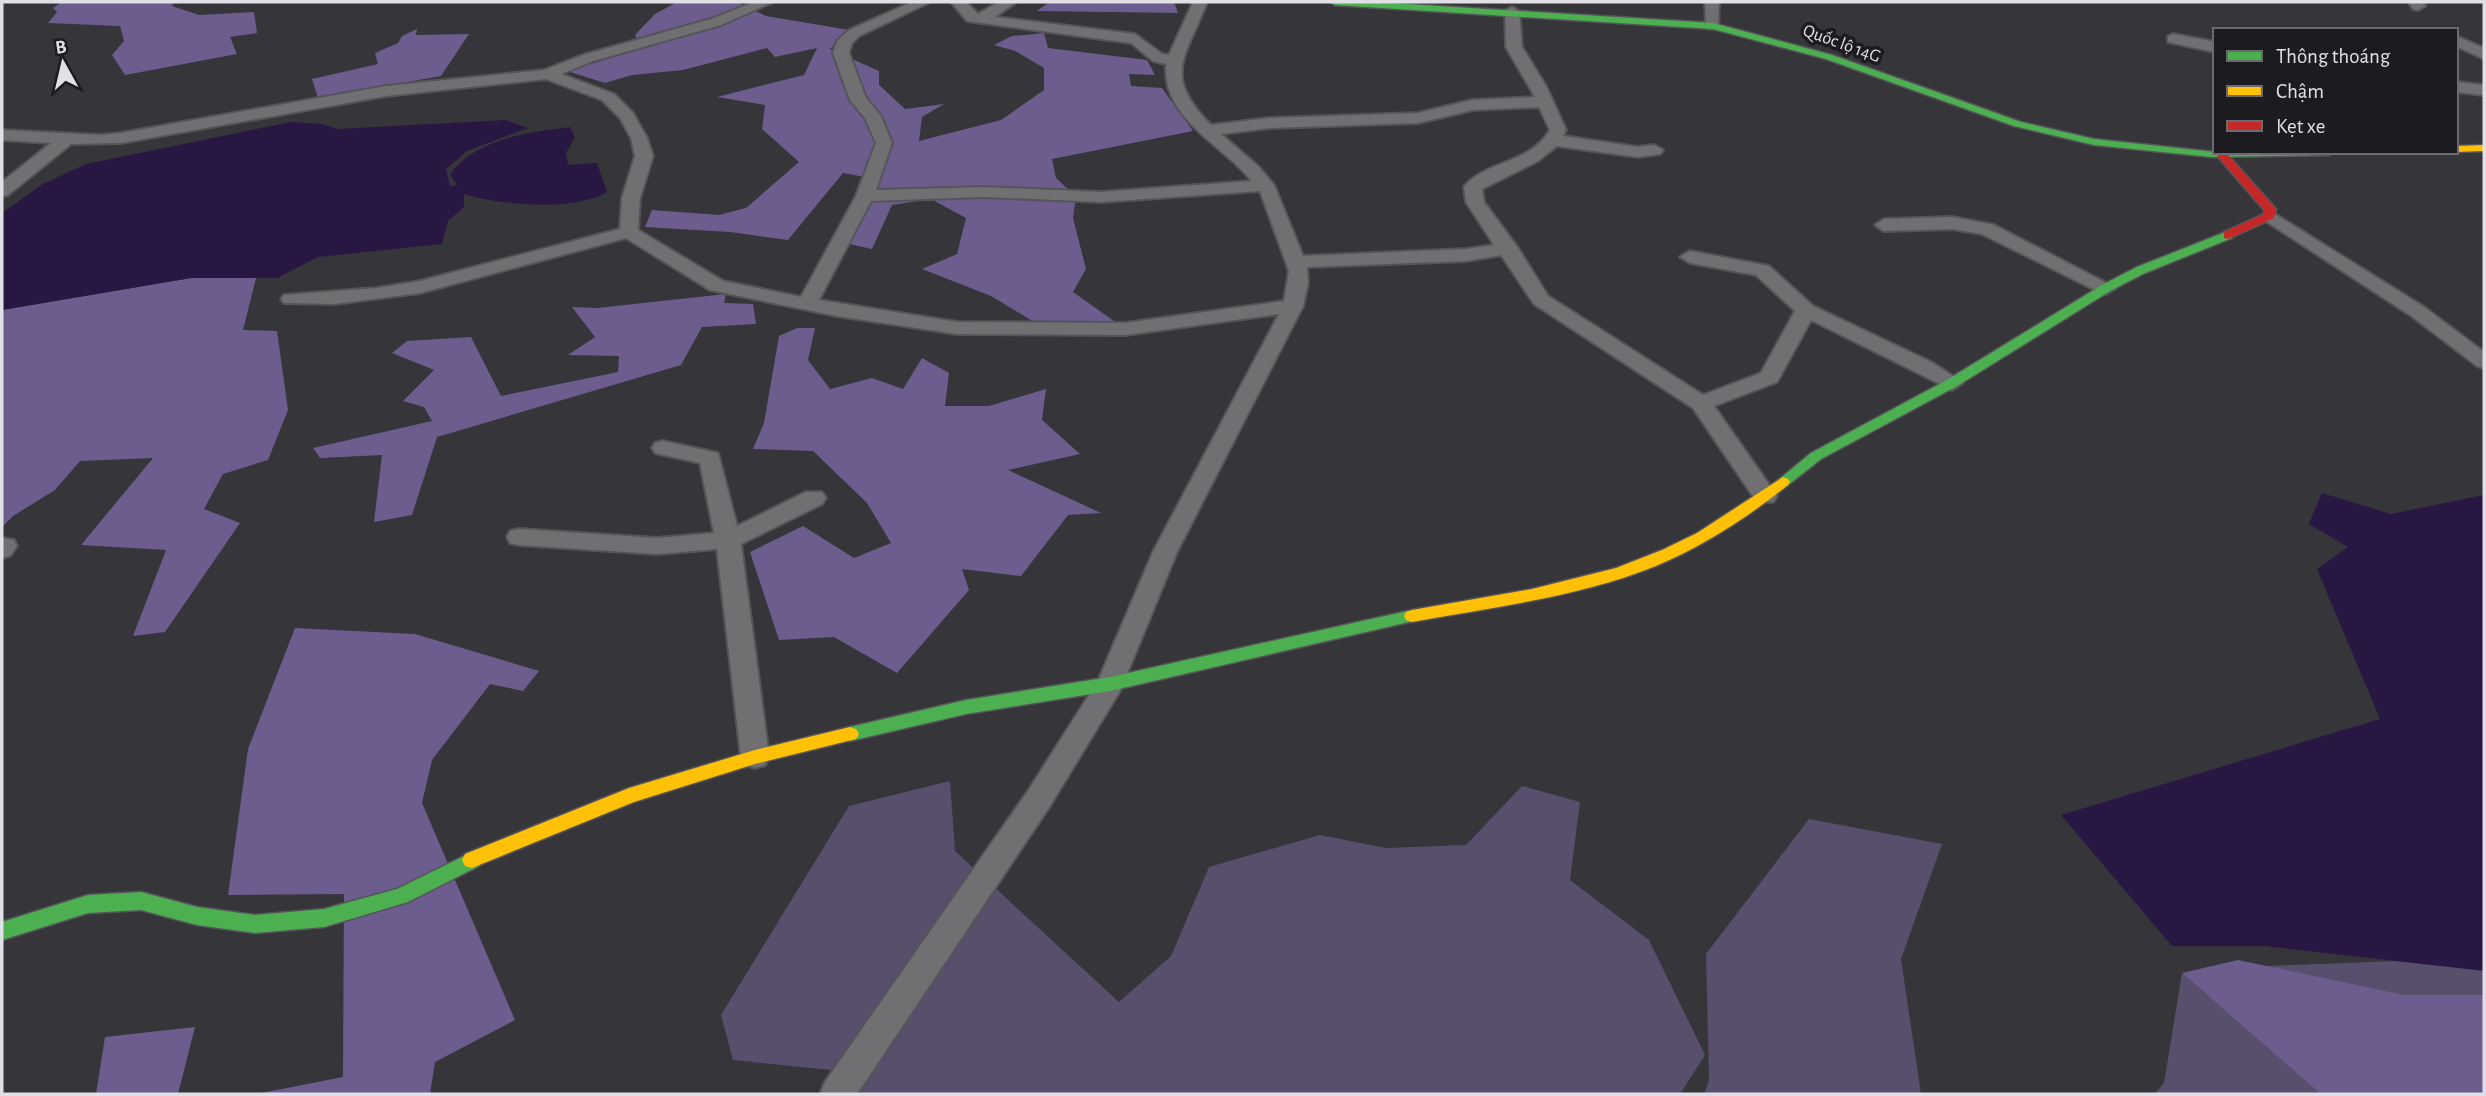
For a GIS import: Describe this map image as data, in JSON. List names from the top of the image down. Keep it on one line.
{"streets":{"street":["Quốc lộ 14G"]},"legend":["Thông thoáng","Chậm","Kẹt xe"],"north":"top"}
